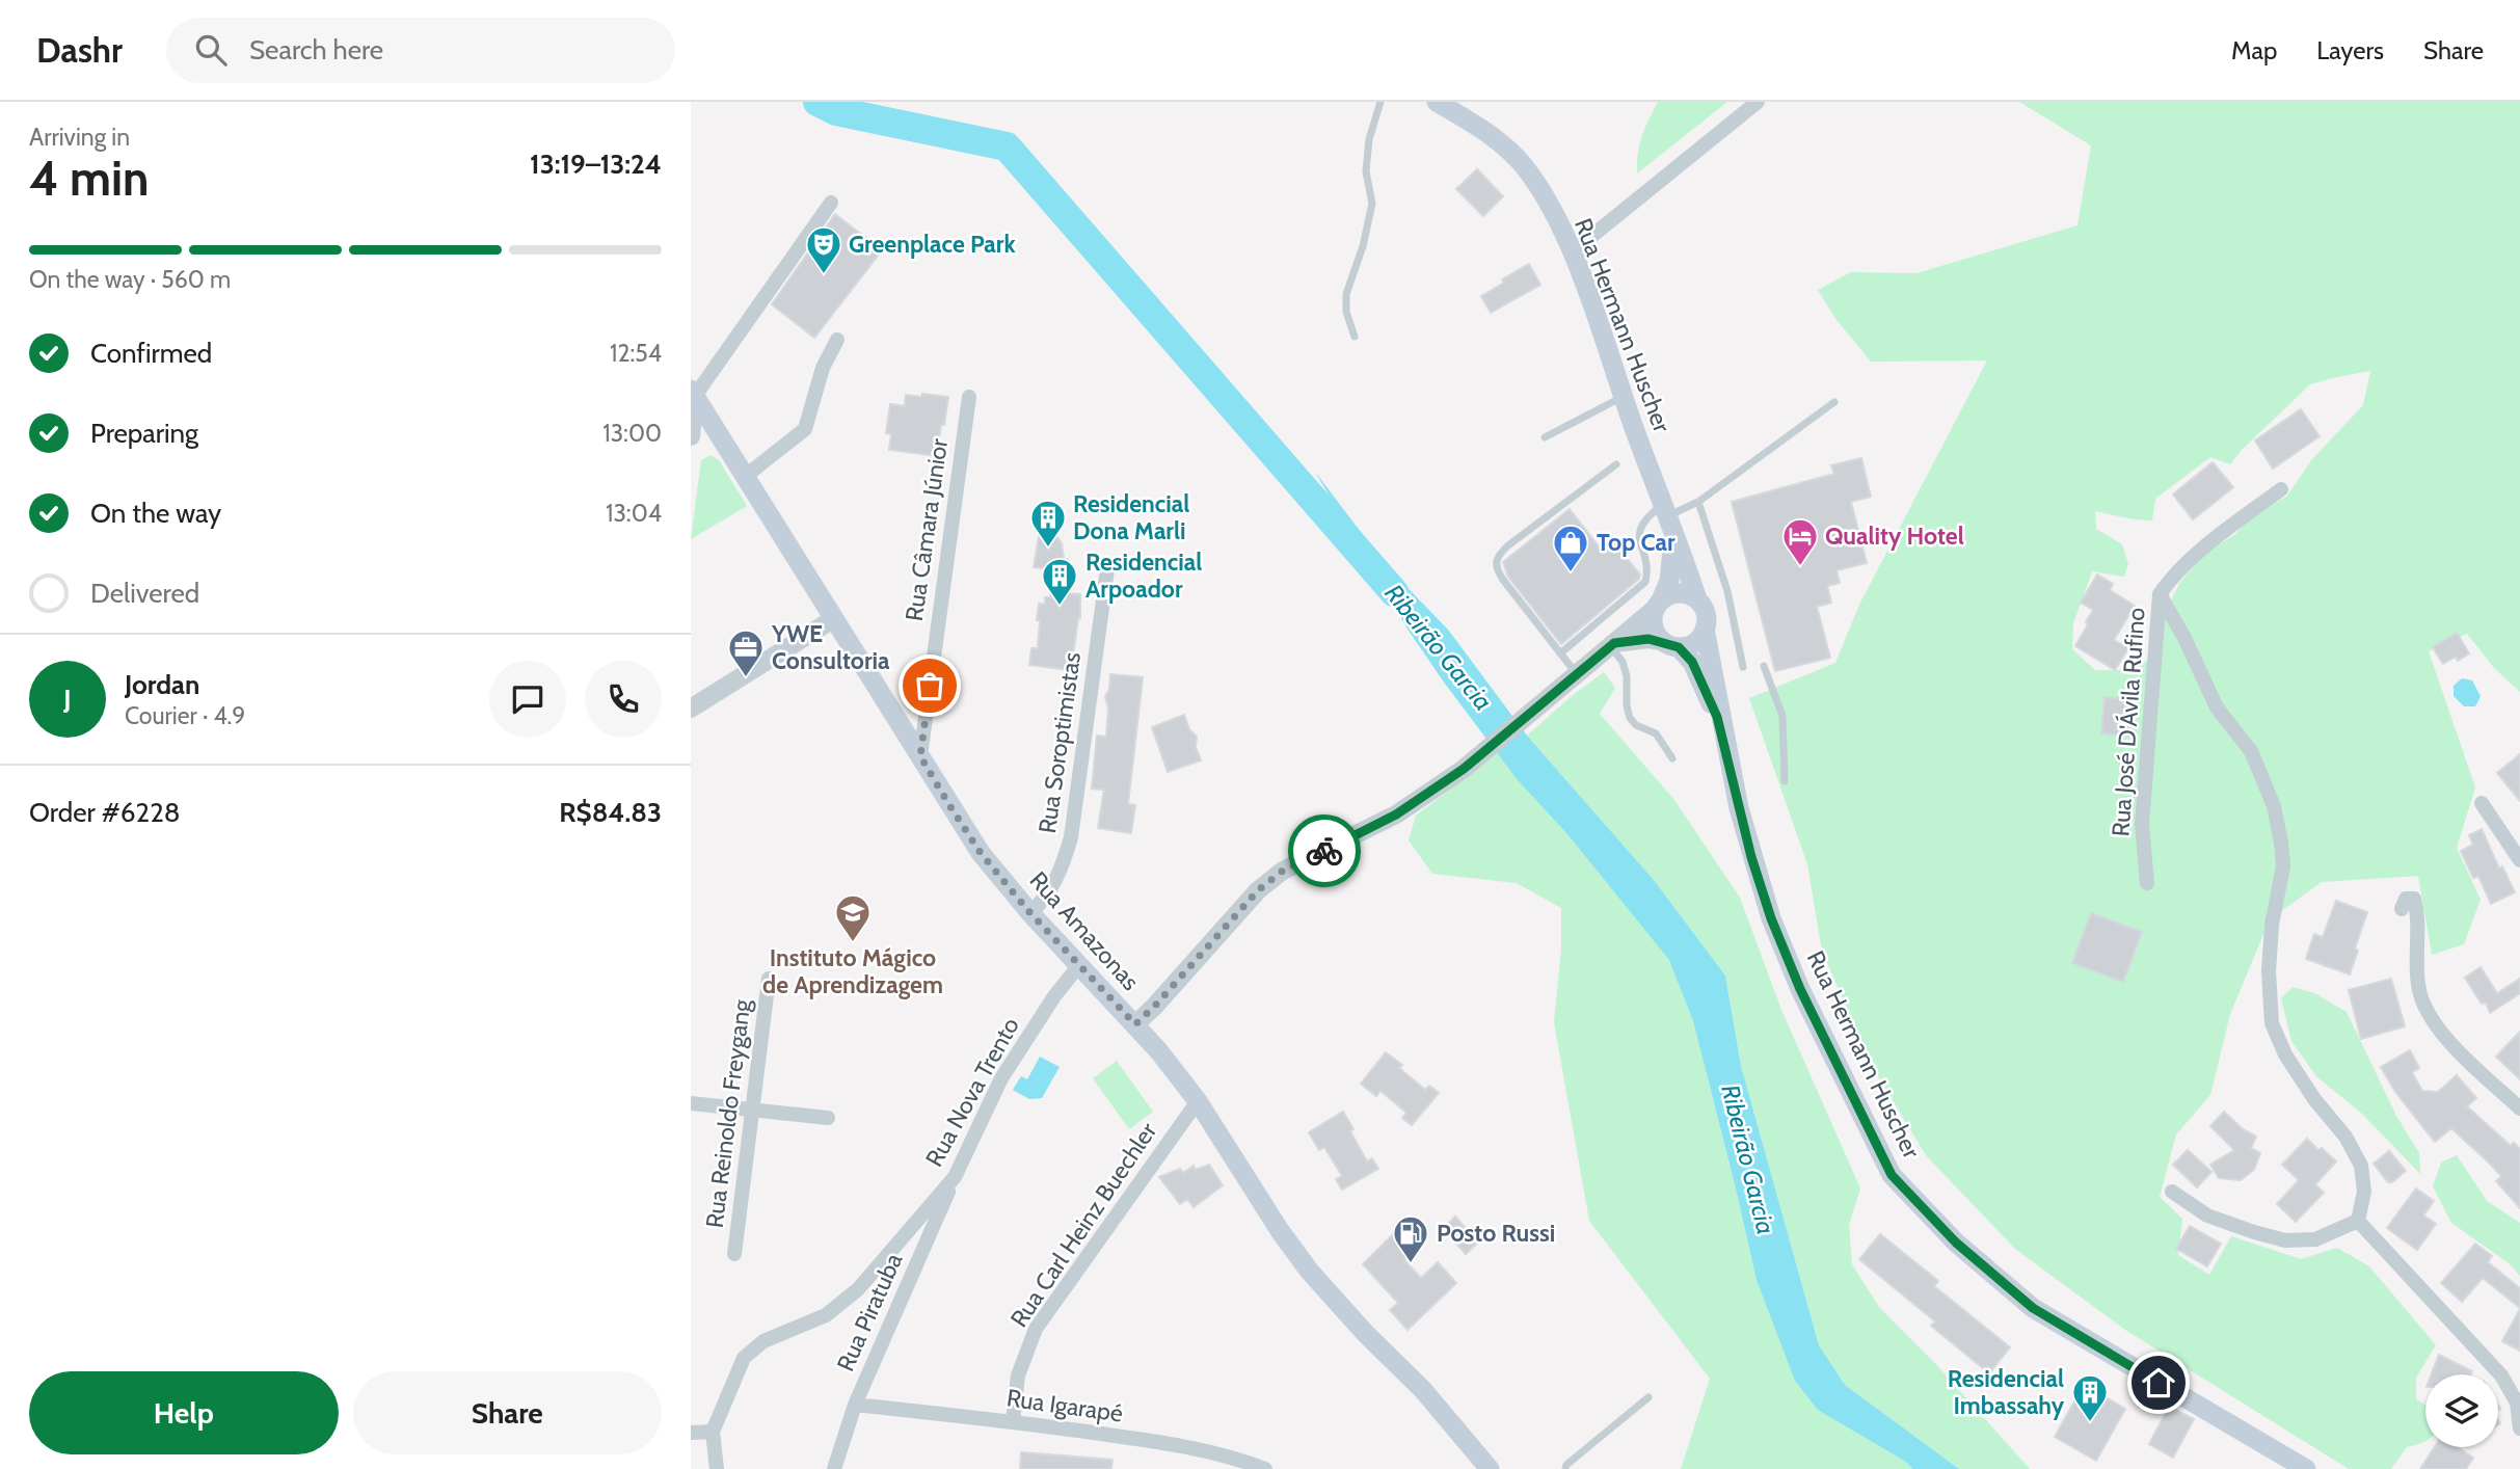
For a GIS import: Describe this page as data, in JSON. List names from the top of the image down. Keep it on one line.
{"streets":{"main road":["Rua Hermann Huscher","Rua Amazonas"],"street":["Rua Câmara Júnior","Rua José D'Ávila Rufino","Rua Soroptimistas","Rua Nova Trento","Rua Reinoldo Freygang","Rua Carl Heinz Buechler","Rua Piratuba","Rua Igarapé"]},"crossings":[["Rua Câmara Júnior","Rua Amazonas"],["Rua Soroptimistas","Rua Amazonas"],["Rua Amazonas","Rua Nova Trento"],["Rua Amazonas","Rua Carl Heinz Buechler"],["Rua Nova Trento","Rua Piratuba"],["Rua Carl Heinz Buechler","Rua Igarapé"],["Rua Piratuba","Rua Igarapé"]],"water":["Ribeirão Garcia"],"places":{"theatre":["Greenplace Park"],"building":["Residencial Dona Marli","Residencial Arpoador","Residencial Imbassahy"],"hotel":["Quality Hotel"],"shop":["Top Car"],"office":["YWE Consultoria"],"school or university":["Instituto Mágico de Aprendizagem"],"fuel station":["Posto Russi"]},"page":{"header":"Dashr","search":"Search here","nav":["Map","Layers","Share"],"heading":["4 min","Arriving in","13:19–13:24"],"panel":["Jordan","Courier · 4.9","Order #6228","R$84.83"],"bar":"On the way · 560 m","list":[["Confirmed","12:54"],["Preparing","13:00"],["On the way","13:04"],"Delivered"],"round":"J","buttons":["Help","Share"]}}
